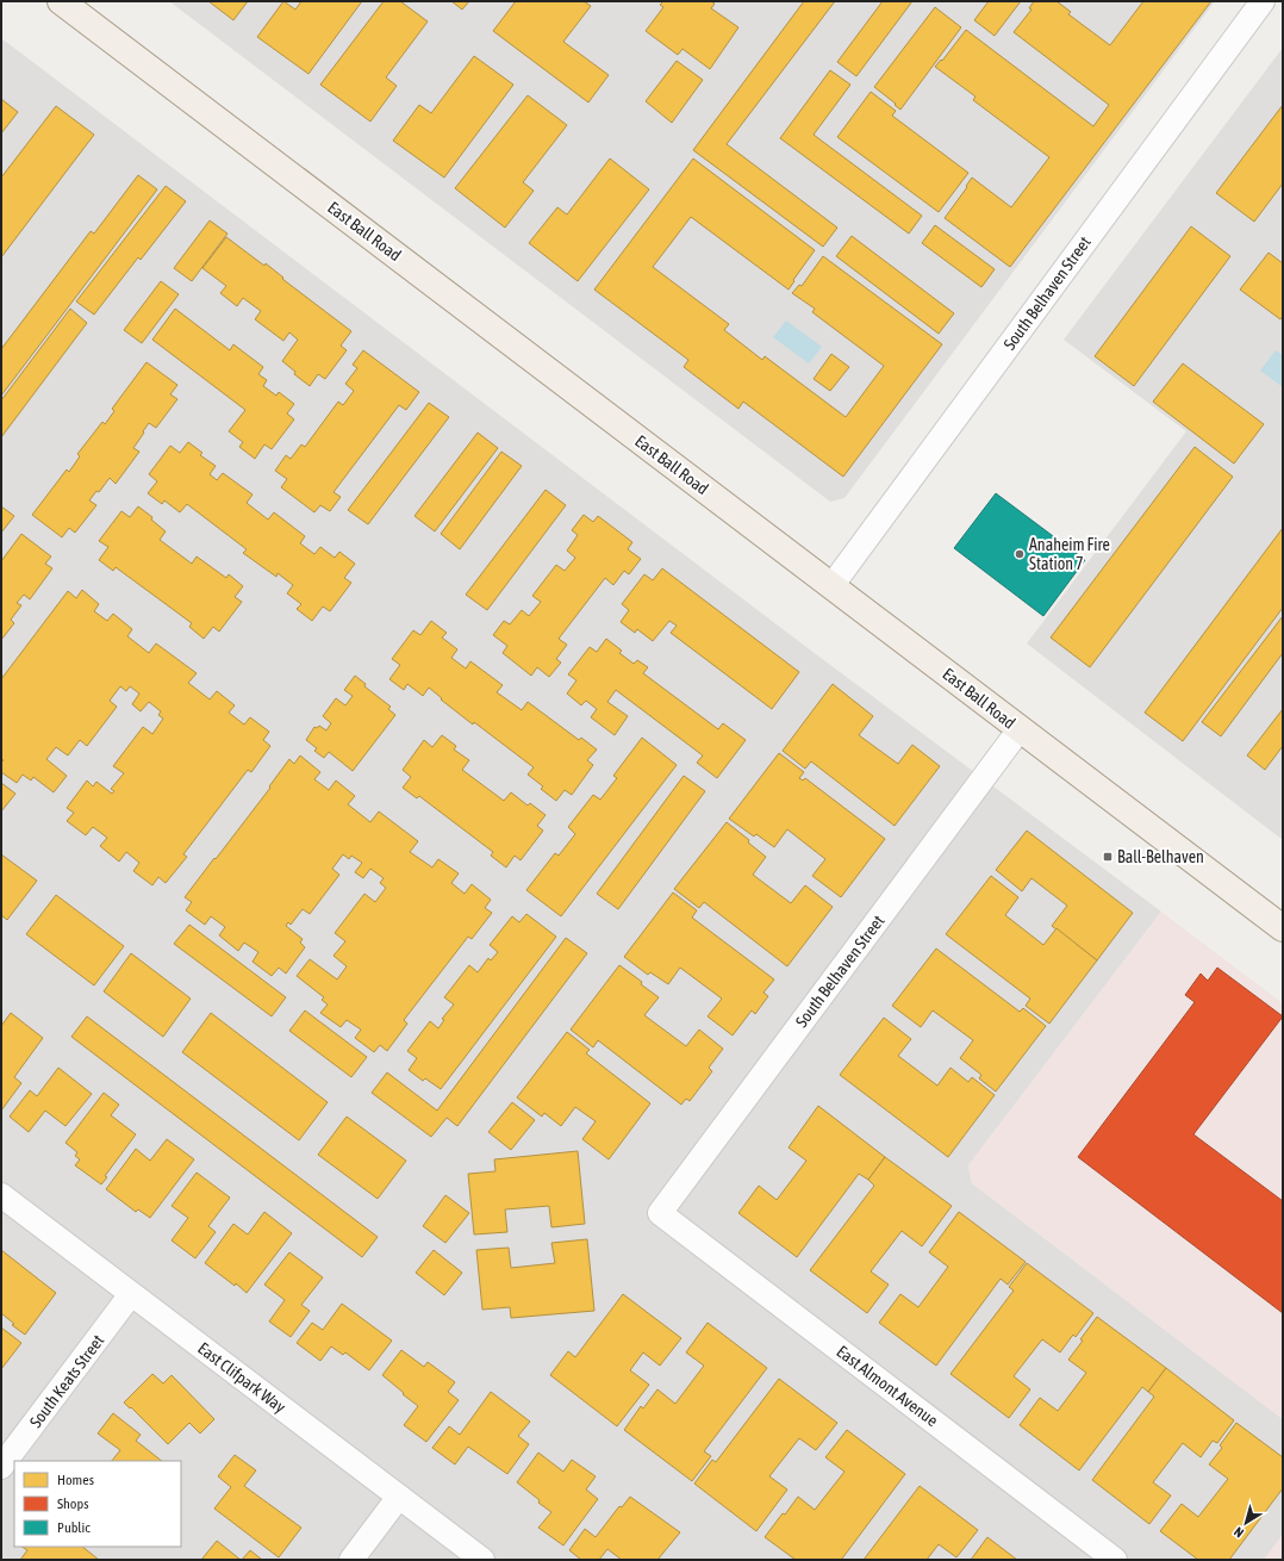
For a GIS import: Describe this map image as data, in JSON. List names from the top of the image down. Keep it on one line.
{"streets":{"main road":["East Ball Road"],"street":["South Belhaven Street","East Clifpark Way","South Keats Street","East Almont Avenue"]},"crossings":[["East Ball Road","South Belhaven Street"],["South Belhaven Street","East Almont Avenue"],["East Clifpark Way","South Keats Street"]],"places":{"other":["Anaheim Fire Station 7"],"transit":["Ball-Belhaven"]},"legend":["Homes","Shops","Public"],"north":"bottom left"}
